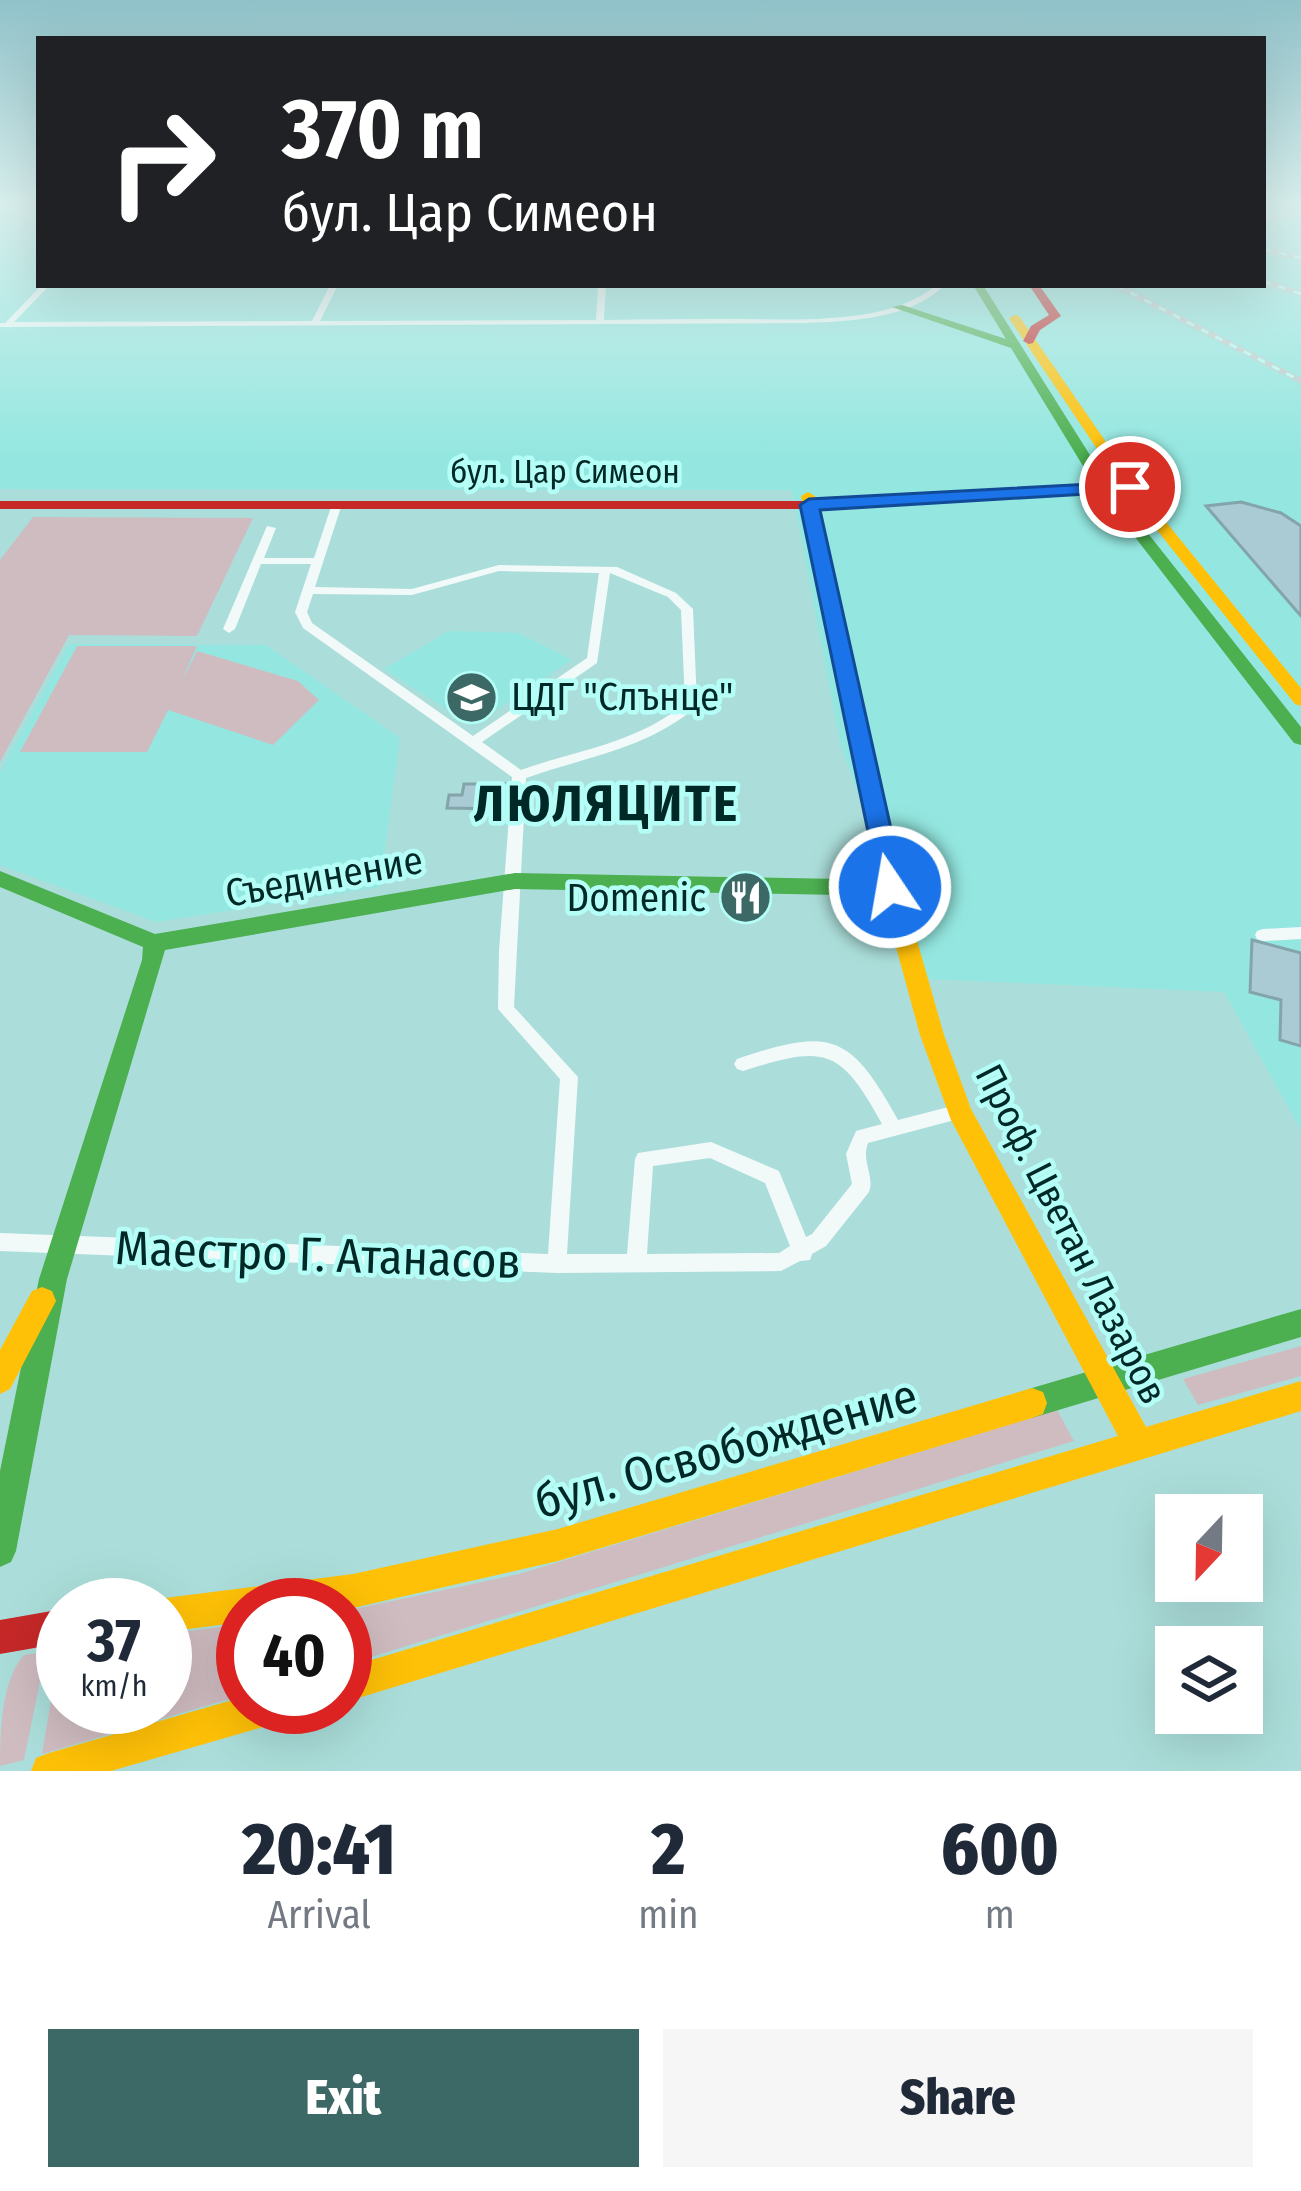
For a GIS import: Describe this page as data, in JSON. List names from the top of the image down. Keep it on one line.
{"streets":{"main road":["бул. Цар Симеон","Съединение","Проф. Цветан Лазаров","бул. Освобождение"],"street":["Маестро Г. Атанасов"]},"crossings":[["бул. Цар Симеон","Проф. Цветан Лазаров"],["Съединение","Проф. Цветан Лазаров"],["Проф. Цветан Лазаров","бул. Освобождение"]],"districts":["ЛЮЛЯЦИТЕ"],"places":{"school or university":["ЦДГ \"Слънце\""],"restaurant":["Domenic"]},"north":"bottom","page":{"turn":["370 m","бул. Цар Симеон"],"speed":"37 km/h","limit":"40","eta":["20:41","Arrival","2","min","600","m"],"buttons":["Exit","Share"]}}
